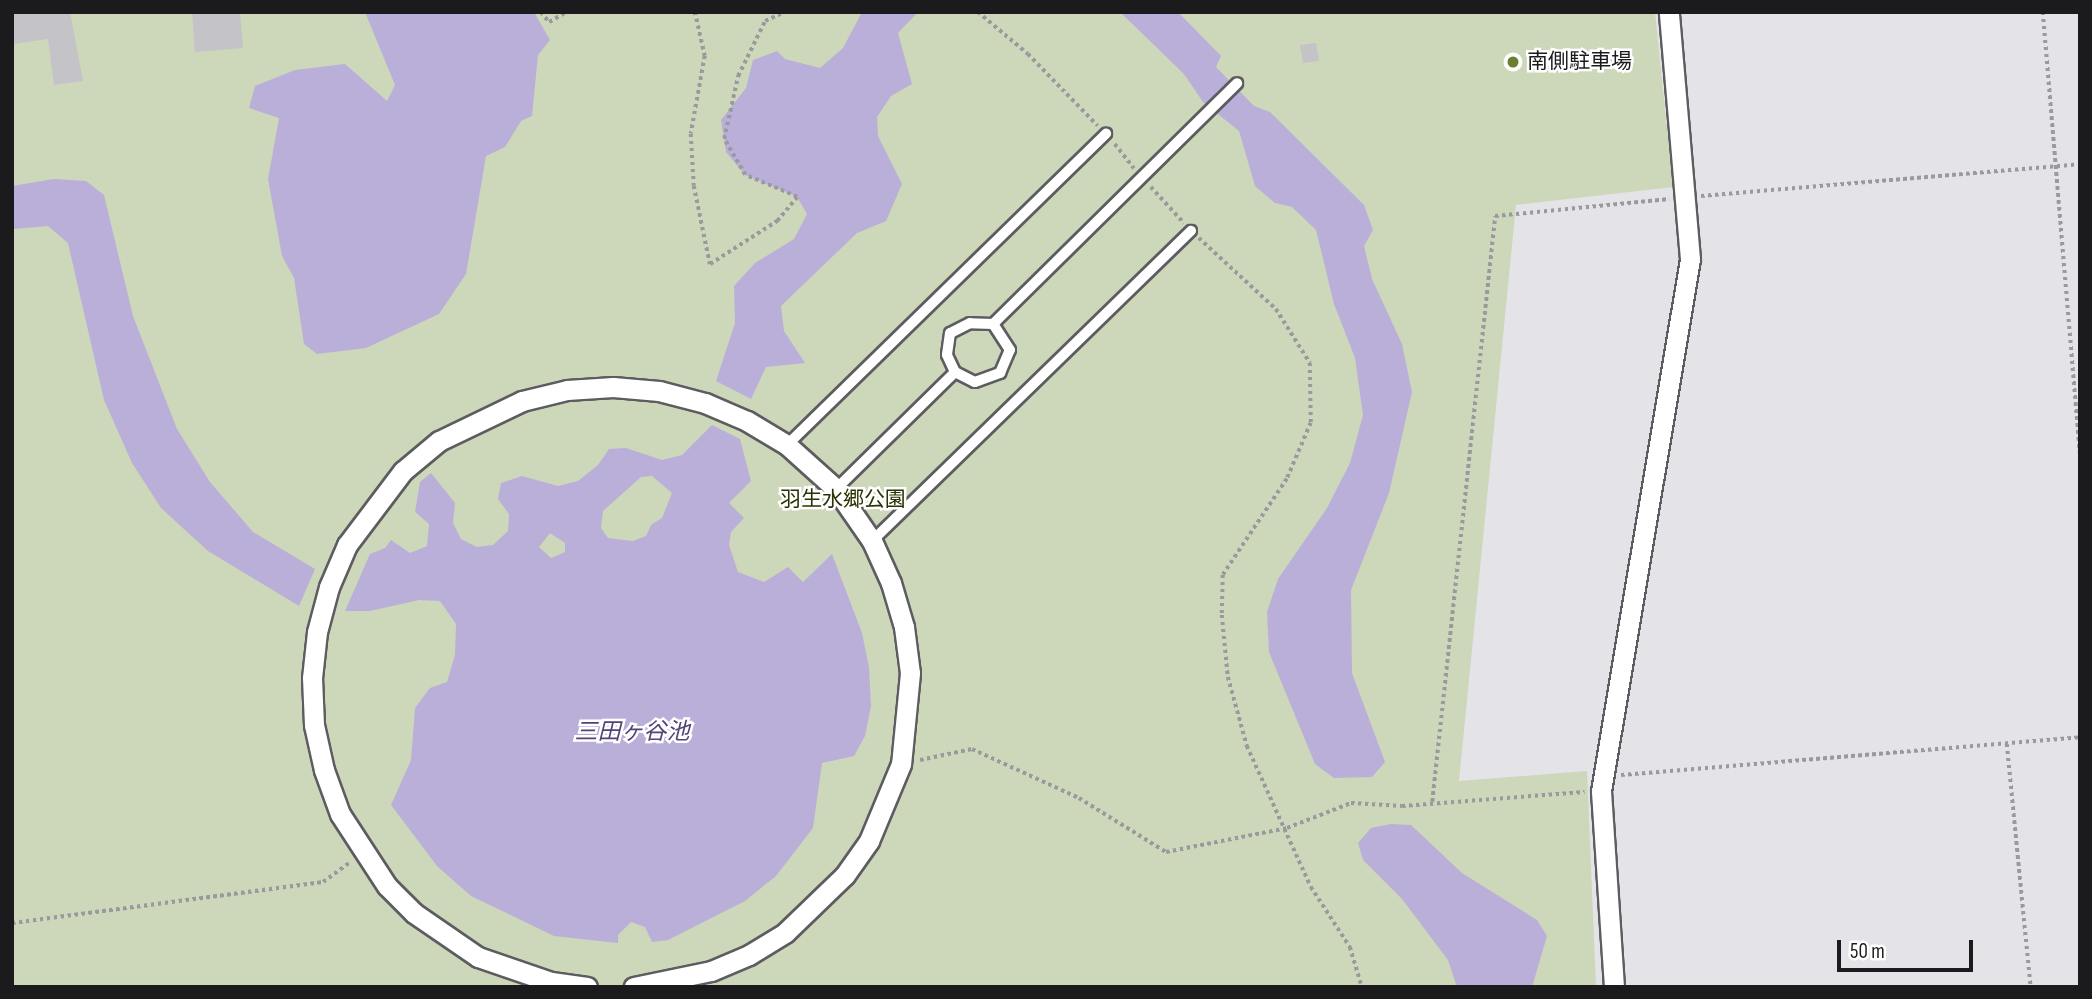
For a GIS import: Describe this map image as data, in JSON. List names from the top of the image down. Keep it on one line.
{"water":["三田ヶ谷池"],"parks":["羽生水郷公園"],"places":["南側駐車場"],"scale_bar":"50 m"}
